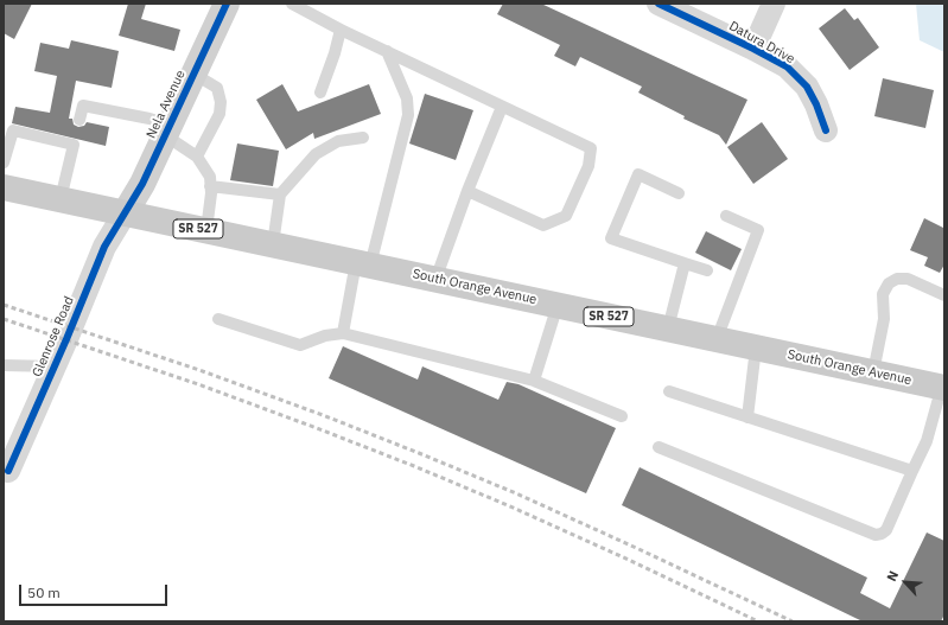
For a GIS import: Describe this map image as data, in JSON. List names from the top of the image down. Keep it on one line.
{"streets":{"main road":["SR 527","South Orange Avenue"],"street":["Datura Drive","Nela Avenue","Glenrose Road"]},"crossings":[["Nela Avenue","South Orange Avenue"],["Nela Avenue","Glenrose Road"],["South Orange Avenue","Glenrose Road"]],"scale_bar":"50 m","north":"top left"}
